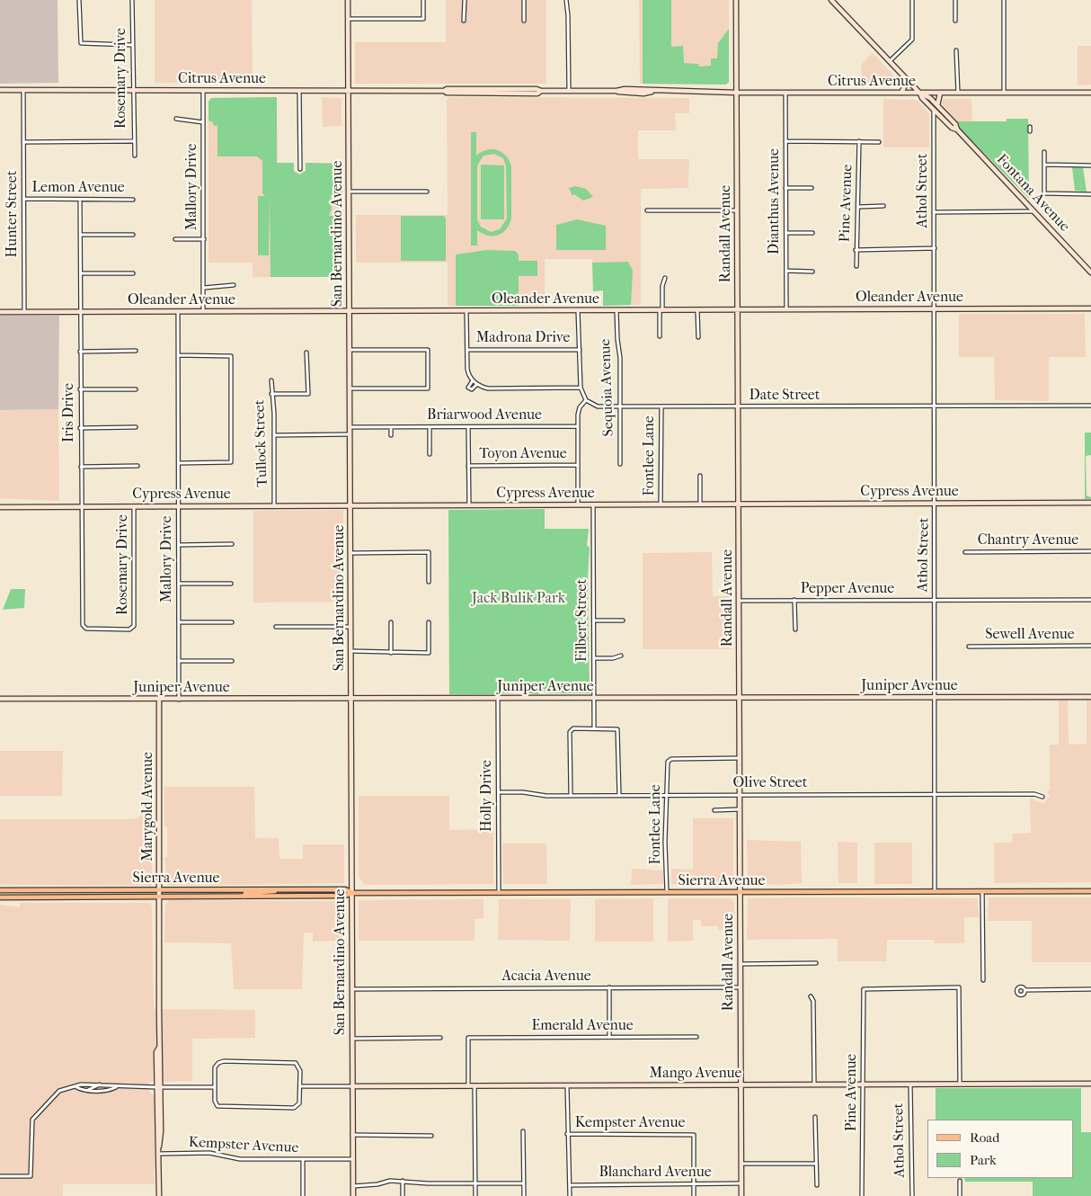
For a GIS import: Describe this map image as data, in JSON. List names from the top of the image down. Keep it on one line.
{"streets":{"main road":["Sierra Avenue"],"street":["Rosemary Drive","Citrus Avenue","Mallory Drive","Lemon Avenue","Athol Street","Fontana Avenue","Dianthus Avenue","Pine Avenue","Hunter Street","San Bernardino Avenue","Randall Avenue","Oleander Avenue","Madrona Drive","Sequoia Avenue","Date Street","Iris Drive","Briarwood Avenue","Tullock Street","Toyon Avenue","Fontlee Lane","Cypress Avenue","Chantry Avenue","Pepper Avenue","Filbert Street","Sewell Avenue","Juniper Avenue","Olive Street","Holly Drive","Marygold Avenue","Acacia Avenue","Emerald Avenue","Mango Avenue","Kempster Avenue","Blanchard Avenue"]},"crossings":[["Rosemary Drive","Citrus Avenue"],["Rosemary Drive","Iris Drive"],["Rosemary Drive","Cypress Avenue"],["Citrus Avenue","Mallory Drive"],["Citrus Avenue","Fontana Avenue"],["Citrus Avenue","Dianthus Avenue"],["Citrus Avenue","Hunter Street"],["Citrus Avenue","San Bernardino Avenue"],["Citrus Avenue","Randall Avenue"],["Mallory Drive","Oleander Avenue"],["Mallory Drive","Cypress Avenue"],["Mallory Drive","Juniper Avenue"],["Lemon Avenue","Hunter Street"],["Lemon Avenue","Iris Drive"],["Athol Street","Fontana Avenue"],["Athol Street","Oleander Avenue"],["Athol Street","Date Street"],["Athol Street","Cypress Avenue"],["Athol Street","Pepper Avenue"],["Athol Street","Juniper Avenue"],["Athol Street","Olive Street"],["Athol Street","Sierra Avenue"],["Athol Street","Mango Avenue"],["Dianthus Avenue","Oleander Avenue"],["Pine Avenue","Mango Avenue"],["Hunter Street","Oleander Avenue"],["San Bernardino Avenue","Oleander Avenue"],["San Bernardino Avenue","Briarwood Avenue"],["San Bernardino Avenue","Cypress Avenue"],["San Bernardino Avenue","Juniper Avenue"],["San Bernardino Avenue","Sierra Avenue"],["San Bernardino Avenue","Acacia Avenue"],["San Bernardino Avenue","Mango Avenue"],["San Bernardino Avenue","Kempster Avenue"],["Randall Avenue","Oleander Avenue"],["Randall Avenue","Date Street"],["Randall Avenue","Fontlee Lane"],["Randall Avenue","Cypress Avenue"],["Randall Avenue","Pepper Avenue"],["Randall Avenue","Juniper Avenue"],["Randall Avenue","Olive Street"],["Randall Avenue","Sierra Avenue"],["Randall Avenue","Acacia Avenue"],["Randall Avenue","Mango Avenue"],["Randall Avenue","Blanchard Avenue"],["Oleander Avenue","Sequoia Avenue"],["Oleander Avenue","Iris Drive"],["Sequoia Avenue","Date Street"],["Date Street","Fontlee Lane"],["Iris Drive","Cypress Avenue"],["Tullock Street","Cypress Avenue"],["Fontlee Lane","Cypress Avenue"],["Fontlee Lane","Olive Street"],["Fontlee Lane","Sierra Avenue"],["Cypress Avenue","Filbert Street"],["Filbert Street","Juniper Avenue"],["Juniper Avenue","Holly Drive"],["Juniper Avenue","Marygold Avenue"],["Olive Street","Holly Drive"],["Holly Drive","Sierra Avenue"],["Marygold Avenue","Sierra Avenue"],["Emerald Avenue","Mango Avenue"],["Kempster Avenue","Blanchard Avenue"]],"parks":["Jack Bulik Park"],"legend":["Road","Park"]}
